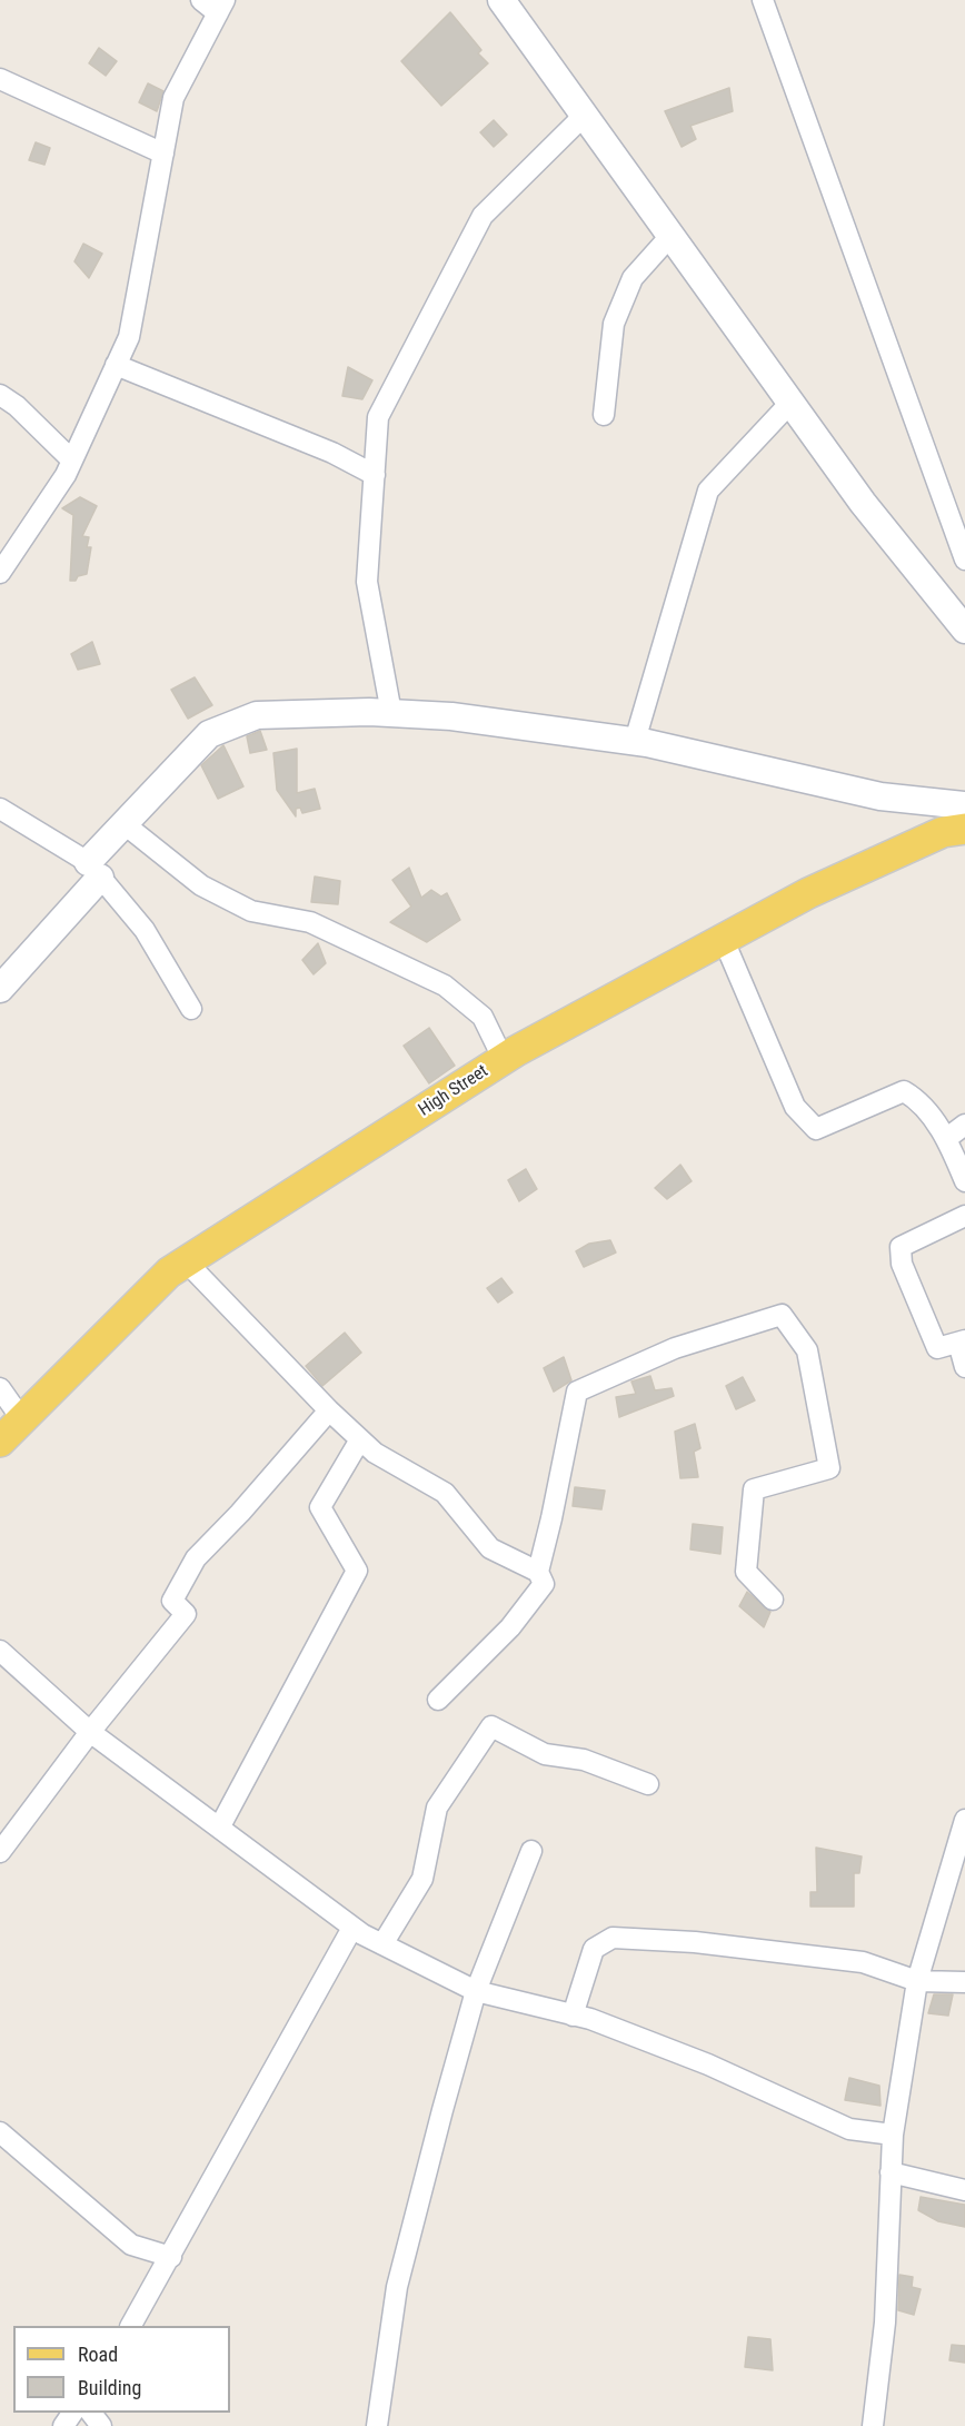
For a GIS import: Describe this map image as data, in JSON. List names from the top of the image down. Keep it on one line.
{"streets":{"main road":["High Street"]},"legend":["Road","Building"]}
